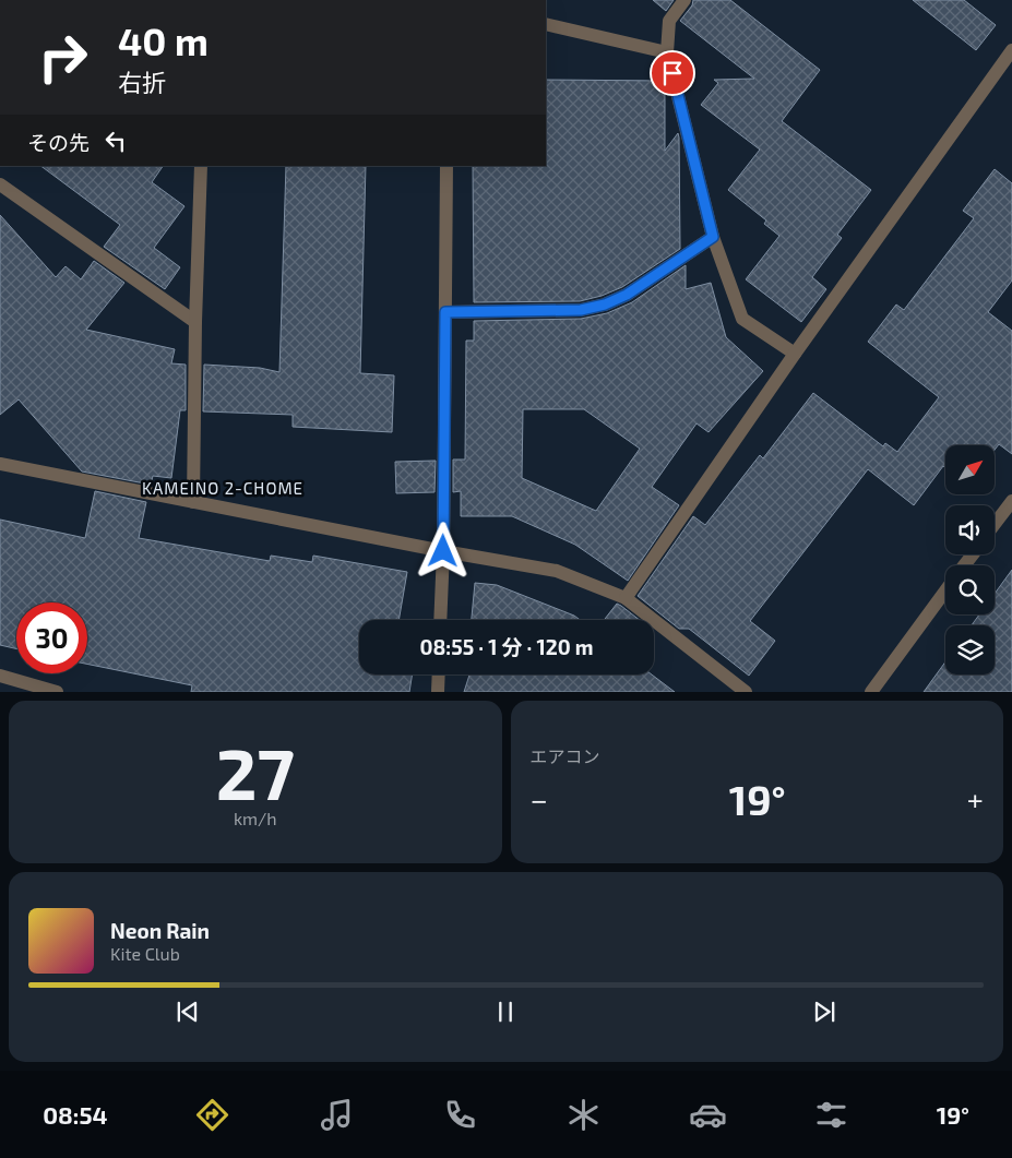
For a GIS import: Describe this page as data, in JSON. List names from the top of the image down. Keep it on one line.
{"districts":["KAMEINO 2-CHOME"],"north":"top right","page":{"turn":["40 m","右折"],"then":"その先","limit":"30","trip":"08:55 · 1 分 · 120 m","tile":[["27","km/h"],"エアコン"],"heat":["−","19°","+"],"song":["Neon Rain","Kite Club"],"tabs":["08:54","19°"]}}
